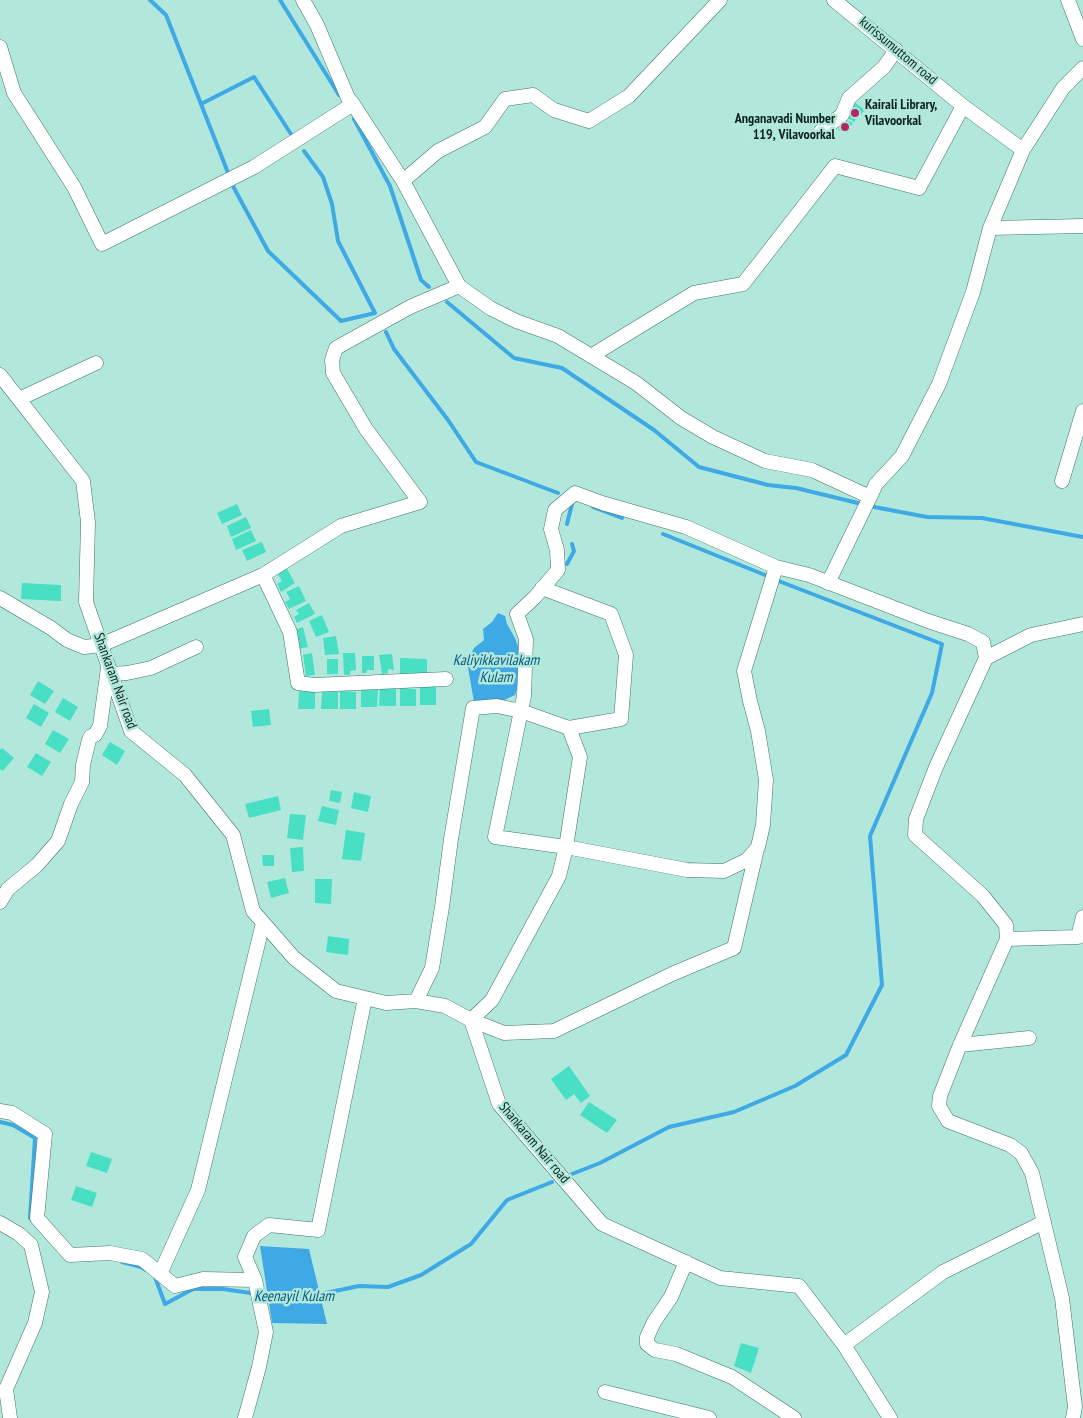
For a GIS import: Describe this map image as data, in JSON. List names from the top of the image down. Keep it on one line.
{"streets":{"street":["kurissumuttom road","Shankaram Nair road"]},"water":["Kaliyikkavilakam Kulam","Keenayil Kulam"],"places":["Kairali Library, Vilavoorkal","Anganavadi Number 119, Vilavoorkal"]}
